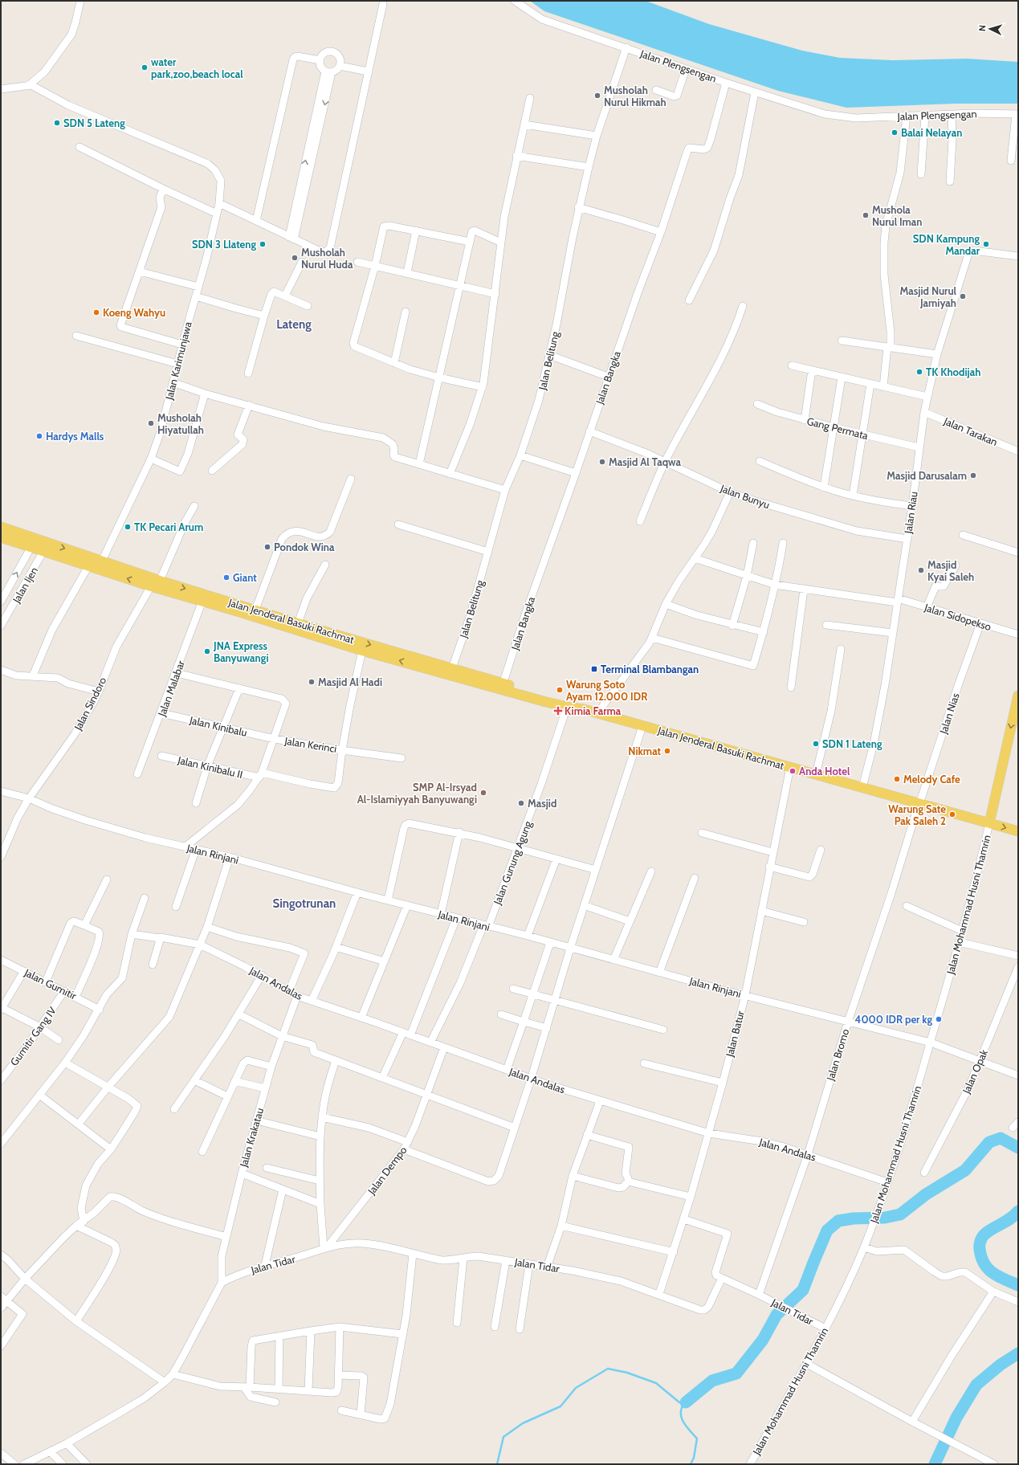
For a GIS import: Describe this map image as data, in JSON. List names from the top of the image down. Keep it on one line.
{"streets":{"main road":["Jalan Jenderal Basuki Rachmat"],"street":["Jalan Plengsengan","Jalan Karimunjawa","Jalan Belitung","Jalan Bangka","Gang Permata","Jalan Tarakan","Jalan Bunyu","Jalan Riau","Jalan Ijen","Jalan Sidopekso","Jalan Malabar","Jalan Sindoro","Jalan Nias","Jalan Kinibalu","Jalan Kerinci","Jalan Kinibalu II","Jalan Rinjani","Jalan Gunung Agung","Jalan Mohammad Husni Thamrin","Jalan Andalas","Jalan Gumitir","Jalan Batur","Gumitir Gang IV","Jalan Bromo","Jalan Opak","Jalan Krakatau","Jalan Dempo","Jalan Tidar"]},"crossings":[["Jalan Plengsengan","Jalan Belitung"],["Jalan Plengsengan","Jalan Bangka"],["Jalan Karimunjawa","Jalan Jenderal Basuki Rachmat"],["Jalan Belitung","Jalan Jenderal Basuki Rachmat"],["Jalan Bangka","Jalan Bunyu"],["Jalan Bangka","Jalan Jenderal Basuki Rachmat"],["Gang Permata","Jalan Riau"],["Jalan Tarakan","Jalan Riau"],["Jalan Bunyu","Jalan Riau"],["Jalan Riau","Jalan Sidopekso"],["Jalan Riau","Jalan Jenderal Basuki Rachmat"],["Jalan Ijen","Jalan Jenderal Basuki Rachmat"],["Jalan Sidopekso","Jalan Nias"],["Jalan Jenderal Basuki Rachmat","Jalan Malabar"],["Jalan Jenderal Basuki Rachmat","Jalan Sindoro"],["Jalan Jenderal Basuki Rachmat","Jalan Nias"],["Jalan Jenderal Basuki Rachmat","Jalan Kerinci"],["Jalan Jenderal Basuki Rachmat","Jalan Gunung Agung"],["Jalan Jenderal Basuki Rachmat","Jalan Mohammad Husni Thamrin"],["Jalan Jenderal Basuki Rachmat","Jalan Batur"],["Jalan Jenderal Basuki Rachmat","Jalan Bromo"],["Jalan Malabar","Jalan Kinibalu"],["Jalan Sindoro","Jalan Rinjani"],["Jalan Nias","Jalan Bromo"],["Jalan Kinibalu","Jalan Kerinci"],["Jalan Kerinci","Jalan Kinibalu II"],["Jalan Rinjani","Jalan Gunung Agung"],["Jalan Rinjani","Jalan Mohammad Husni Thamrin"],["Jalan Rinjani","Jalan Batur"],["Jalan Rinjani","Jalan Bromo"],["Jalan Rinjani","Jalan Opak"],["Jalan Gunung Agung","Jalan Andalas"],["Jalan Mohammad Husni Thamrin","Jalan Andalas"],["Jalan Mohammad Husni Thamrin","Jalan Tidar"],["Jalan Andalas","Jalan Batur"],["Jalan Andalas","Jalan Bromo"],["Jalan Andalas","Jalan Krakatau"],["Jalan Andalas","Jalan Dempo"],["Jalan Gumitir","Gumitir Gang IV"],["Jalan Batur","Jalan Tidar"],["Jalan Bromo","Jalan Tidar"],["Jalan Krakatau","Jalan Tidar"],["Jalan Dempo","Jalan Tidar"]],"districts":["Lateng","Singotrunan"],"places":{"other":["water park,zoo,beach local","Musholah Nurul Hikmah","SDN 5 Lateng","Balai Nelayan","Mushola Nurul Iman","SDN 3 Llateng","SDN Kampung Mandar","Musholah Nurul Huda","Masjid Nurul Jamiyah","Koeng Wahyu","TK Khodijah","Musholah Hiyatullah","Hardys Malls","Masjid Al Taqwa","Masjid Darusalam","TK Pecari Arum","Pondok Wina","Masjid Kyai Saleh","Giant","JNA Express Banyuwangi","Masjid Al Hadi","Warung Soto Ayam 12.000 IDR","SDN 1 Lateng","Nikmat","Anda Hotel","Melody Cafe","SMP Al-Irsyad Al-Islamiyyah Banyuwangi","Masjid","Warung Sate Pak Saleh 2","4000 IDR per kg"],"transit":["Terminal Blambangan"],"health":["Kimia Farma"]},"north":"left"}
